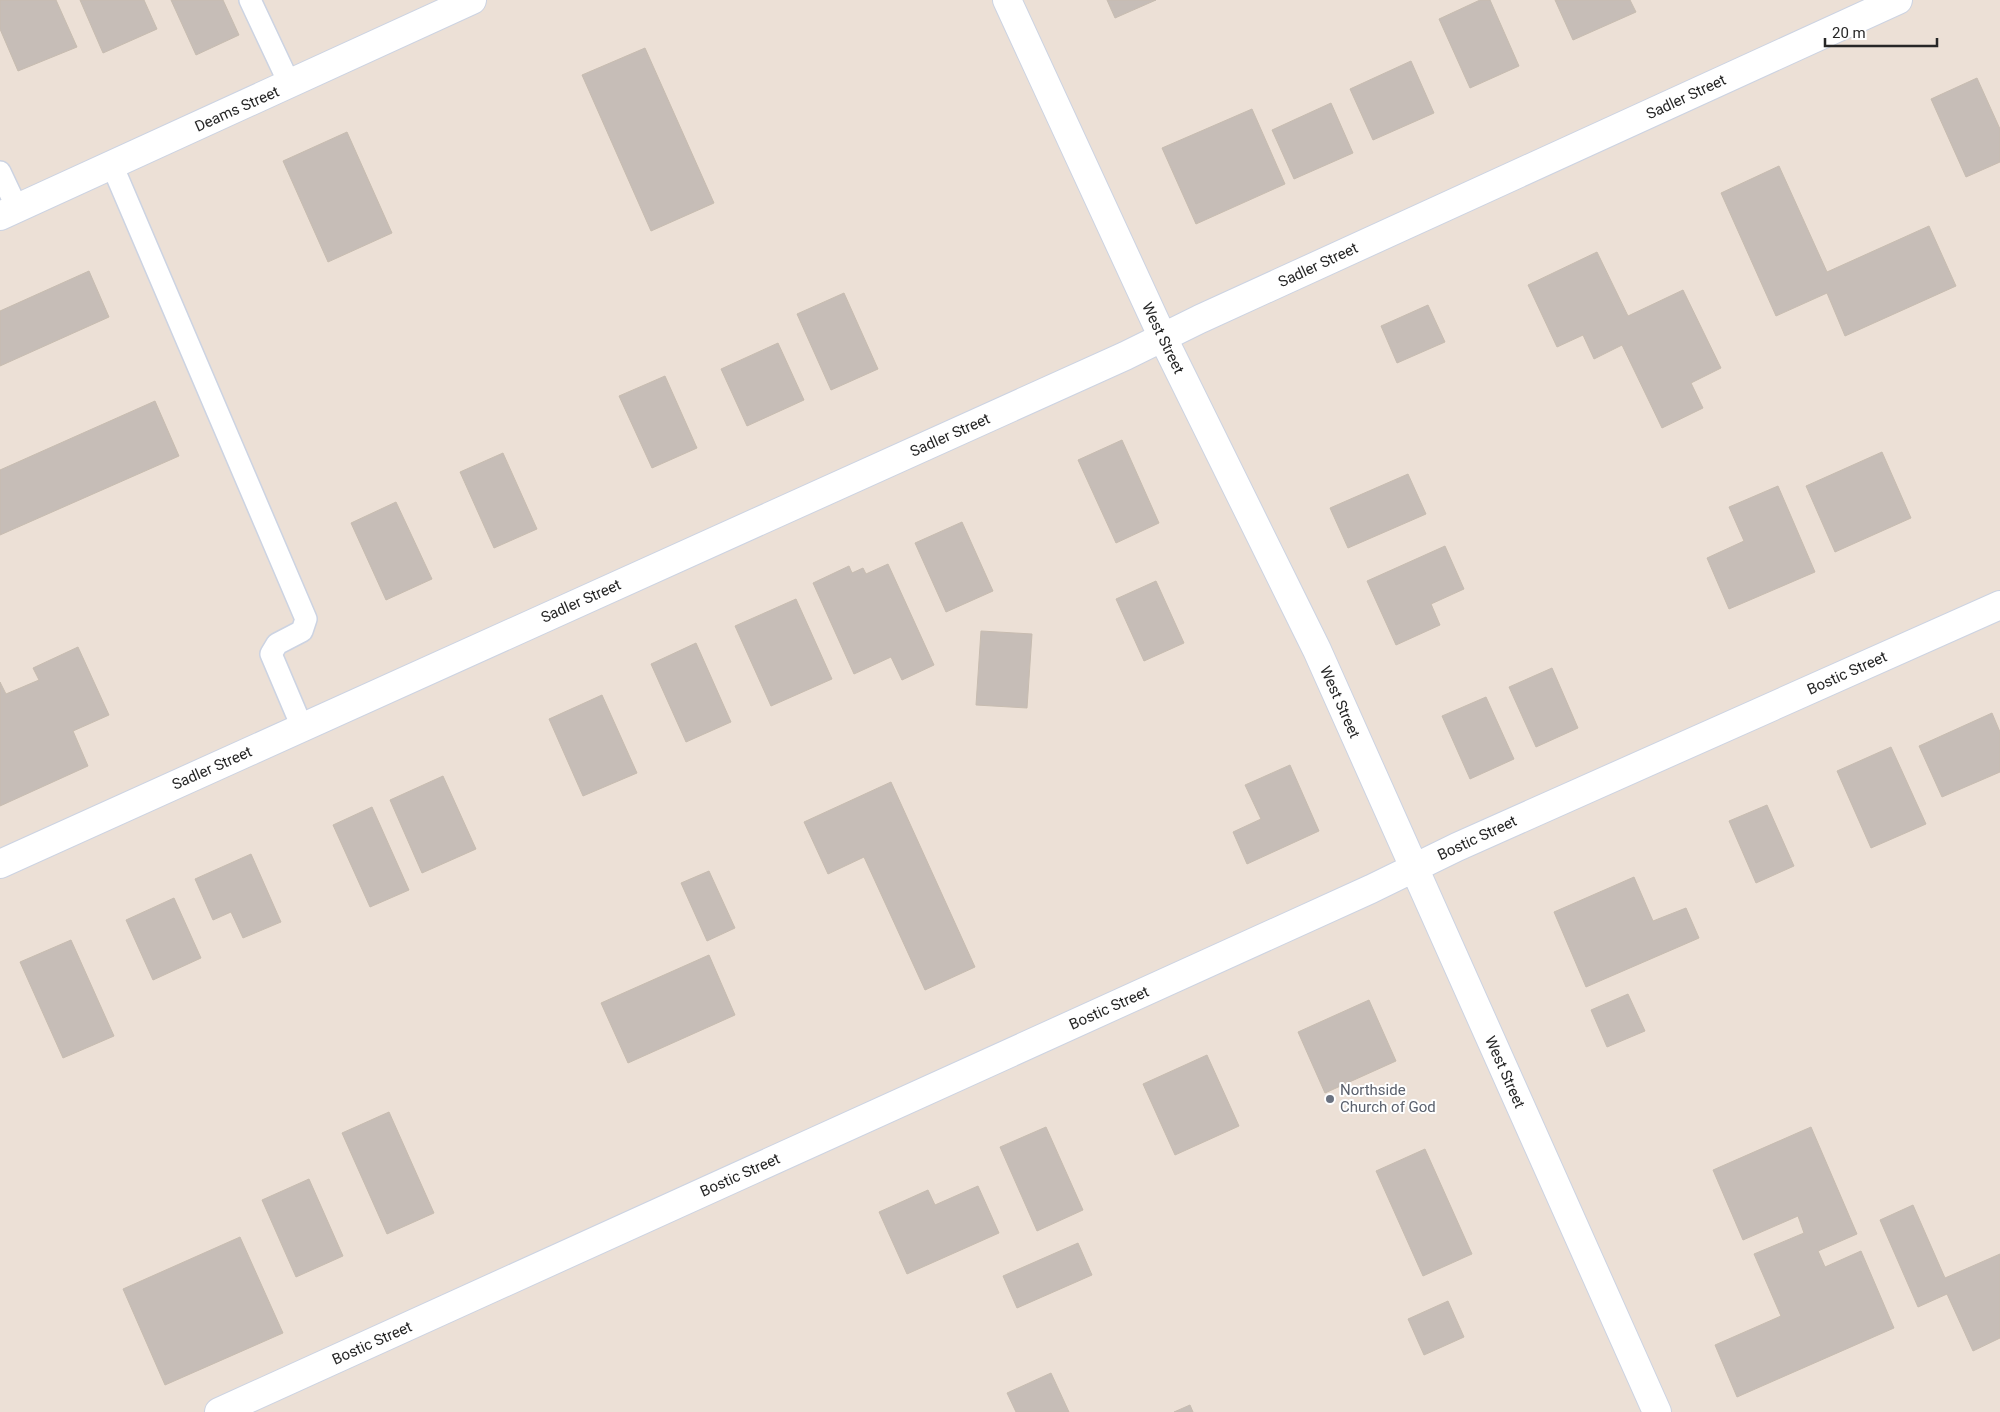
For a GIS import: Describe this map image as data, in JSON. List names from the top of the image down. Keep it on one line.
{"streets":{"street":["Sadler Street","Deams Street","West Street","Bostic Street"]},"crossings":[["Sadler Street","West Street"],["West Street","Bostic Street"]],"places":["Northside Church of God"],"scale_bar":"20 m"}
